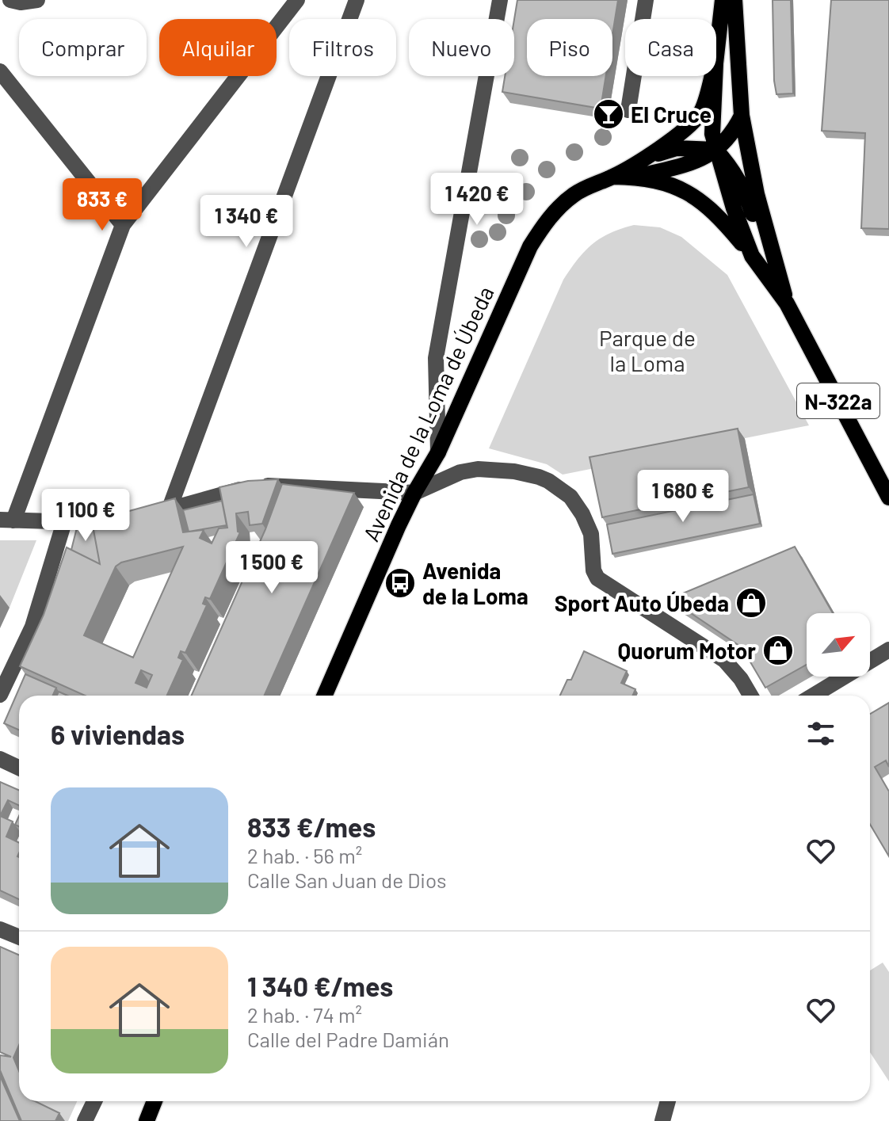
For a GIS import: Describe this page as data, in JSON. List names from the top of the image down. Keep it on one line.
{"streets":{"main road":["N-322a","Avenida de la Loma de Úbeda"]},"parks":["Parque de la Loma"],"places":{"bar":["El Cruce"],"bus stop":["Avenida de la Loma"],"shop":["Sport Auto Úbeda","Quorum Motor"]},"north":"top right","page":{"chip":["Comprar","Alquilar","Filtros","Nuevo","Piso","Casa"],"price":["1 420 €","833 €","1 340 €","1 680 €","1 100 €","1 500 €"],"heading":"6 viviendas","list":[{"name":"833 €/mes","note":"2 hab. · 56 m² · Calle San Juan de Dios"},{"name":"1 340 €/mes","note":"2 hab. · 74 m² · Calle del Padre Damián"}]}}
